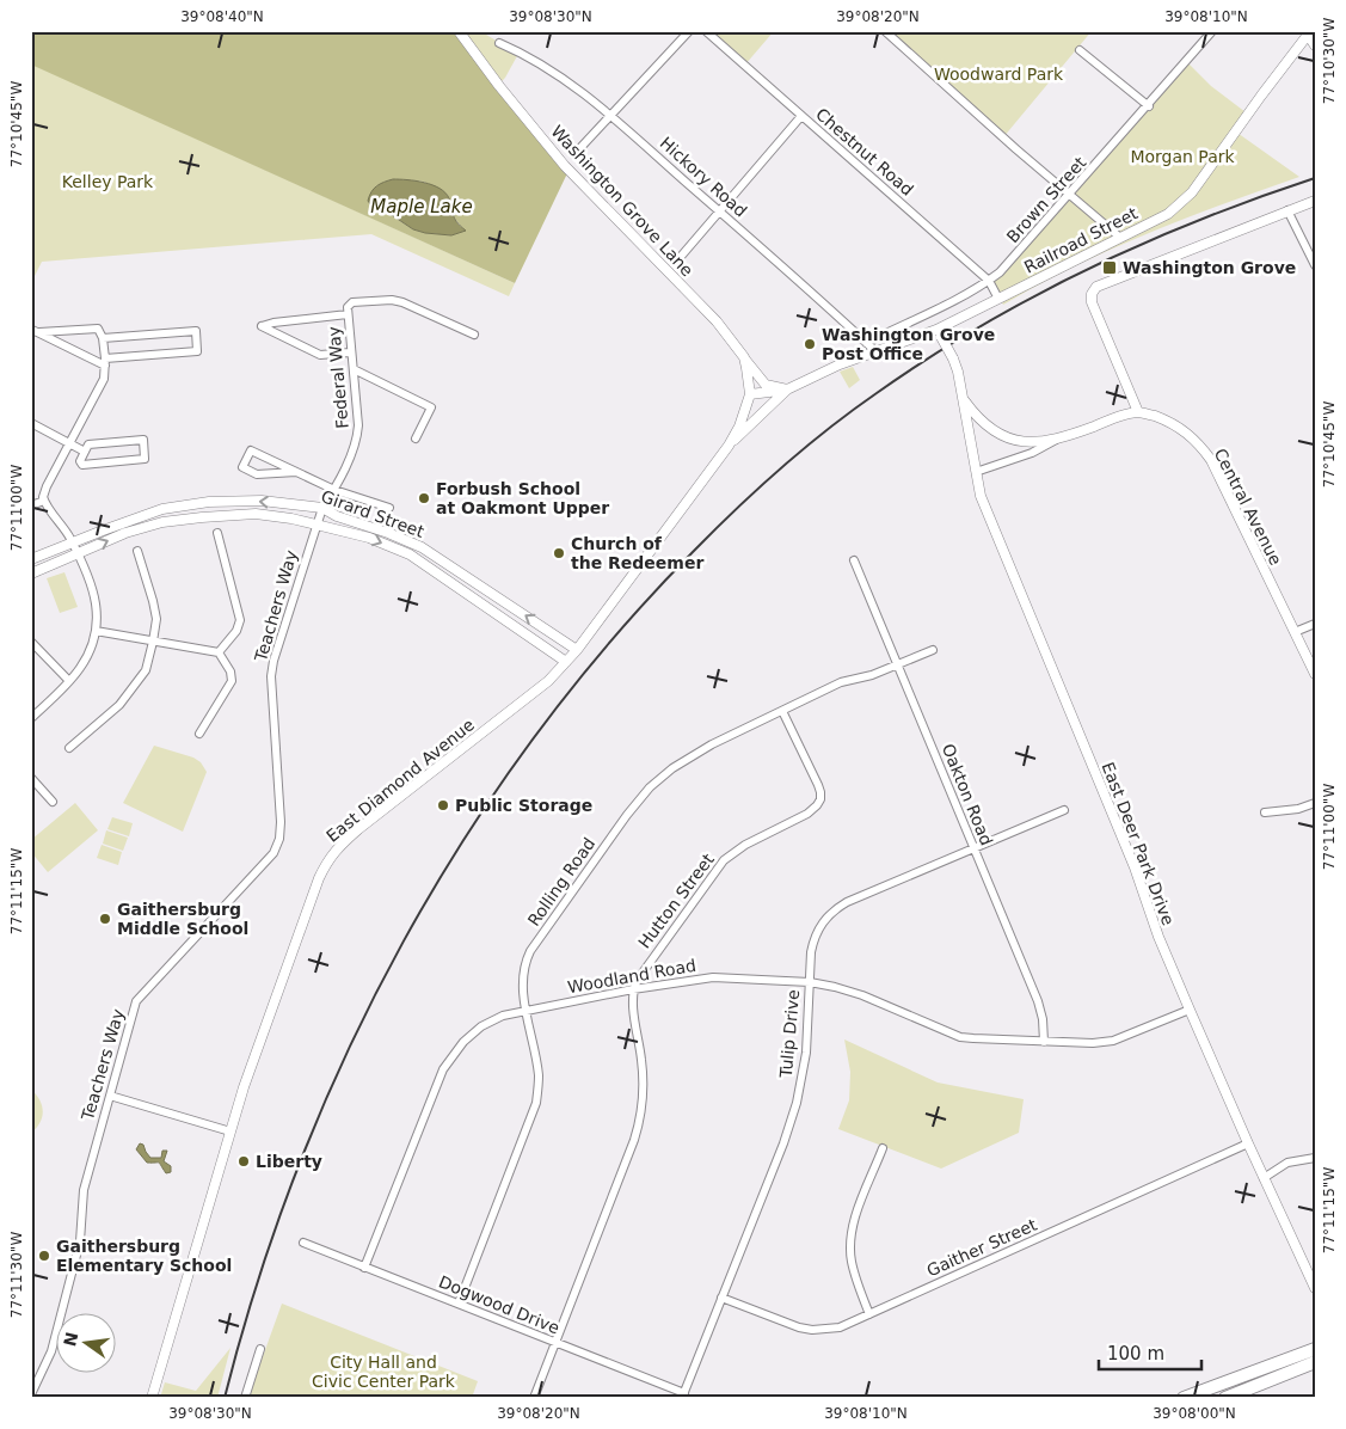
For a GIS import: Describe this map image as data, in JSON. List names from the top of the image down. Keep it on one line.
{"streets":{"street":["Chestnut Road","Hickory Road","Brown Street","Washington Grove Lane","Railroad Street","Federal Way","Central Avenue","Girard Street","Teachers Way","East Diamond Avenue","Oakton Road","East Deer Park Drive","Rolling Road","Hutton Street","Woodland Road","Tulip Drive","Gaither Street","Dogwood Drive"]},"crossings":[["Chestnut Road","Brown Street"],["Chestnut Road","Railroad Street"],["Hickory Road","Brown Street"],["Hickory Road","Railroad Street"],["Washington Grove Lane","Railroad Street"],["Washington Grove Lane","East Diamond Avenue"],["Railroad Street","East Diamond Avenue"],["Railroad Street","East Deer Park Drive"],["Federal Way","Girard Street"],["Federal Way","Teachers Way"],["Girard Street","Teachers Way"],["Girard Street","East Diamond Avenue"],["Oakton Road","Rolling Road"],["Oakton Road","Woodland Road"],["Oakton Road","Tulip Drive"],["East Deer Park Drive","Woodland Road"],["East Deer Park Drive","Gaither Street"],["Rolling Road","Hutton Street"],["Rolling Road","Woodland Road"],["Rolling Road","Dogwood Drive"],["Hutton Street","Woodland Road"],["Woodland Road","Tulip Drive"],["Woodland Road","Dogwood Drive"],["Tulip Drive","Gaither Street"],["Tulip Drive","Dogwood Drive"]],"water":["Maple Lake"],"parks":["Woodward Park","Morgan Park","Kelley Park","City Hall and Civic Center Park"],"places":{"transit":["Washington Grove"],"other":["Washington Grove Post Office","Forbush School at Oakmont Upper","Church of the Redeemer","Public Storage","Gaithersburg Middle School","Liberty","Gaithersburg Elementary School"]},"scale_bar":"100 m","north":"left","coordinates":["39°08'40\"N","39°08'30\"N","39°08'20\"N","39°08'10\"N","77°10'30\"W","77°10'45\"W","77°11'00\"W","77°11'15\"W","77°11'30\"W","39°08'00\"N"]}
